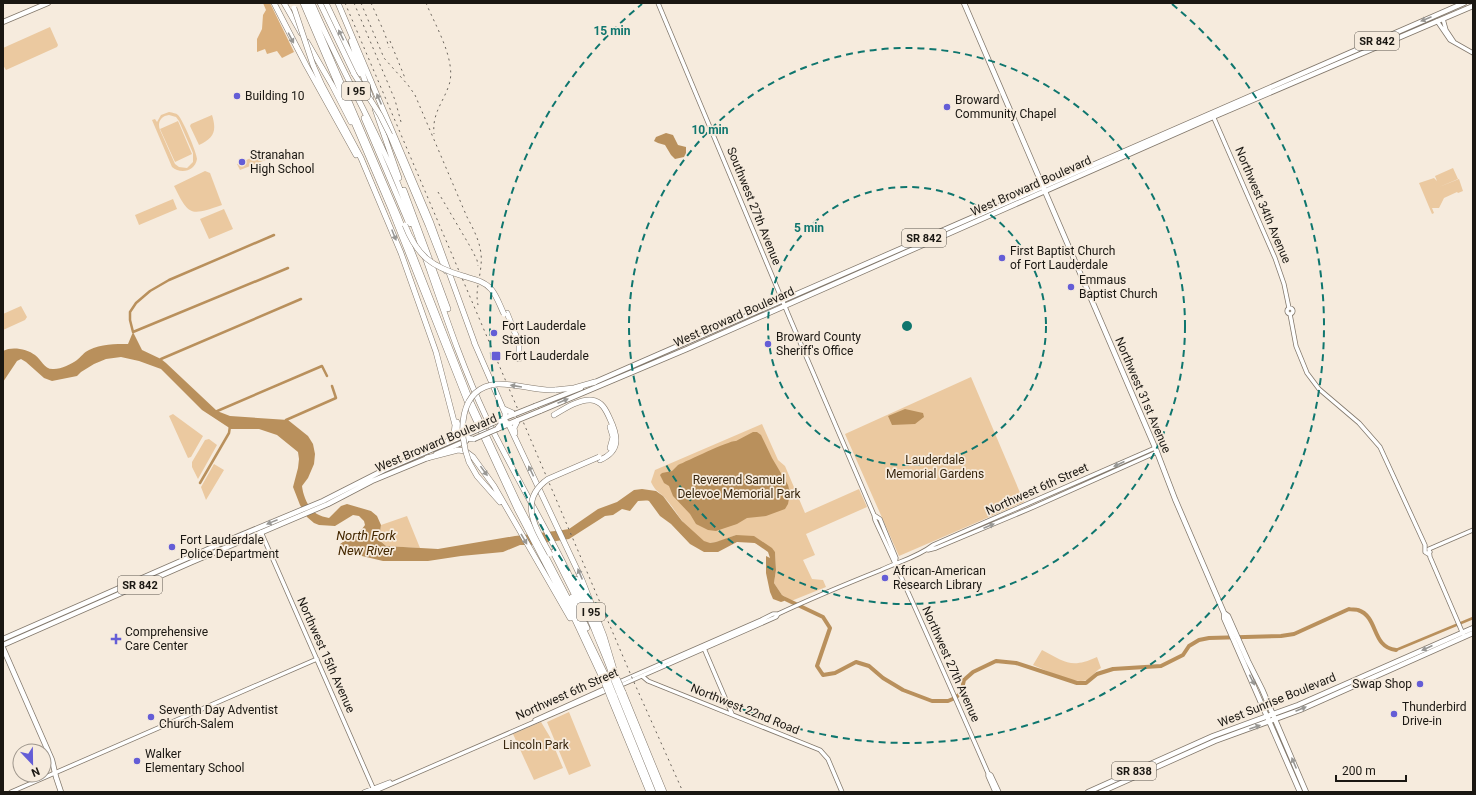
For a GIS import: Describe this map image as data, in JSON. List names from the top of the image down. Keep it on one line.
{"streets":{"highway":["I 95"],"main road":["SR 842","West Broward Boulevard","Northwest 31st Avenue","West Sunrise Boulevard","SR 838"],"street":["Northwest 34th Avenue","Southwest 27th Avenue","Northwest 6th Street","Northwest 15th Avenue","Northwest 27th Avenue","Northwest 22nd Road"]},"crossings":[["West Broward Boulevard","Northwest 34th Avenue"],["West Broward Boulevard","Southwest 27th Avenue"],["West Broward Boulevard","Northwest 31st Avenue"],["West Broward Boulevard","Northwest 15th Avenue"],["West Broward Boulevard","Northwest 27th Avenue"],["Southwest 27th Avenue","Northwest 27th Avenue"],["Northwest 31st Avenue","Northwest 6th Street"],["Northwest 31st Avenue","West Sunrise Boulevard"],["Northwest 6th Street","Northwest 15th Avenue"],["Northwest 6th Street","Northwest 27th Avenue"],["Northwest 6th Street","Northwest 22nd Road"]],"water":["North Fork New River"],"parks":["Lauderdale Memorial Gardens","Reverend Samuel Delevoe Memorial Park","Lincoln Park"],"places":{"other":["Building 10","Broward Community Chapel","Stranahan High School","First Baptist Church of Fort Lauderdale","Emmaus Baptist Church","Fort Lauderdale Station","Broward County Sheriff's Office","Fort Lauderdale Police Department","African-American Research Library","Swap Shop","Thunderbird Drive-in","Seventh Day Adventist Church-Salem","Walker Elementary School"],"transit":["Fort Lauderdale"],"health":["Comprehensive Care Center"]},"scale_bar":"200 m","north":"bottom","rings":["15 min","10 min","5 min"]}
